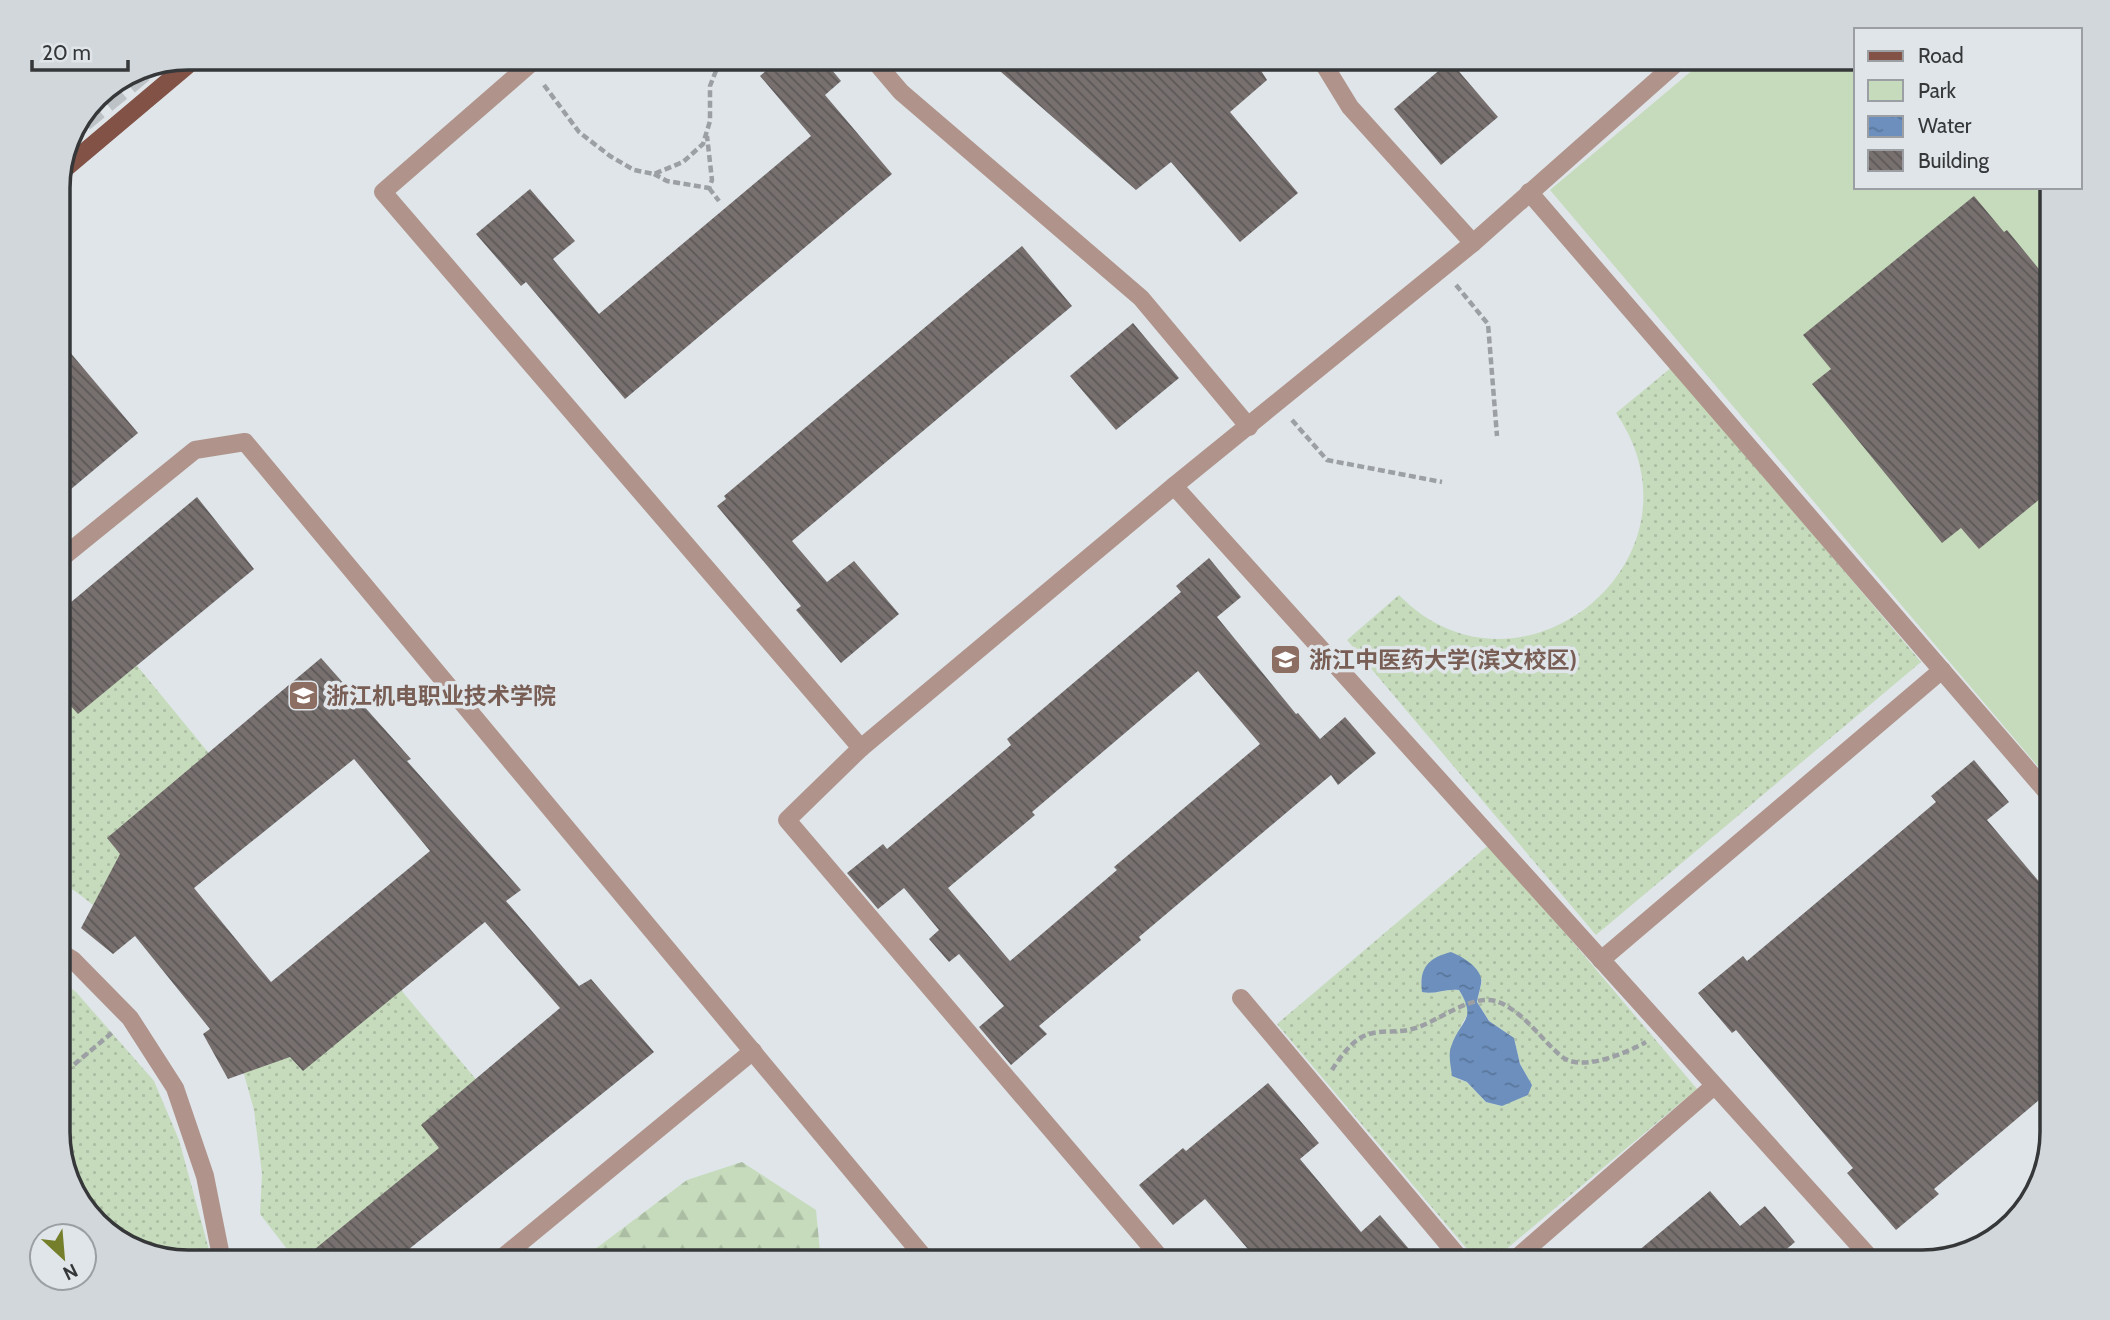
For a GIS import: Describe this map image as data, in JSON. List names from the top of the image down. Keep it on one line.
{"places":{"school or university":["浙江中医药大学(滨文校区)","浙江机电职业技术学院"]},"legend":["Road","Park","Water","Building"],"scale_bar":"20 m","north":"bottom right"}
